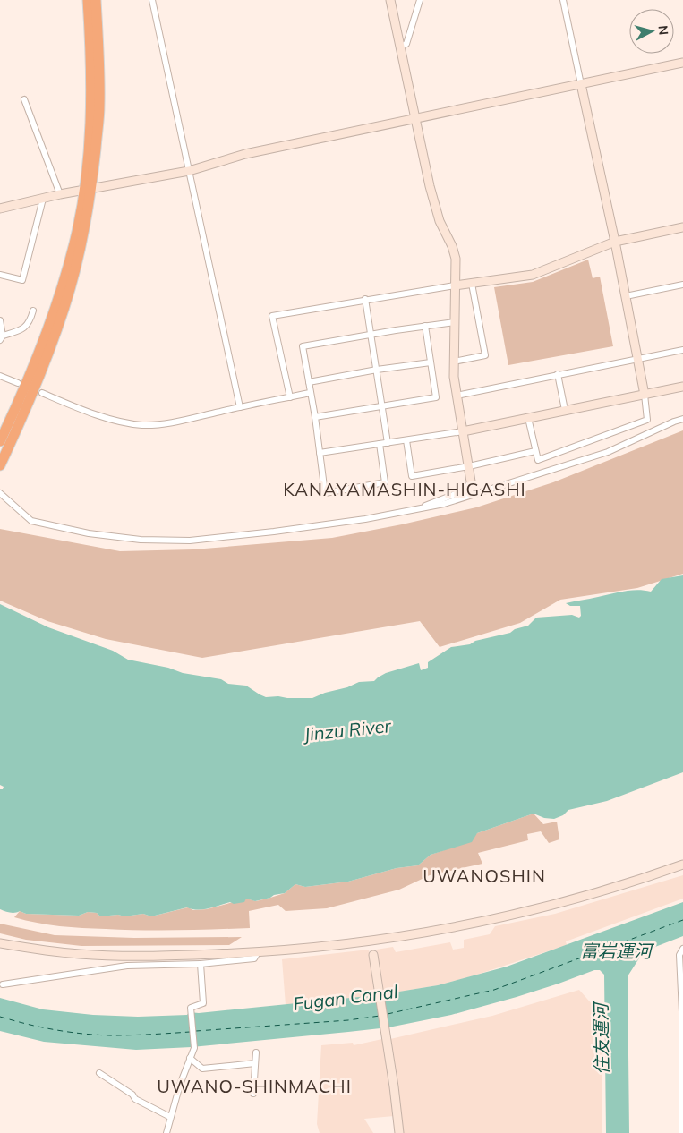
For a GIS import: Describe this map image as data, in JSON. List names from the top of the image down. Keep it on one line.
{"districts":["KANAYAMASHIN-HIGASHI","UWANOSHIN","UWANO-SHINMACHI"],"water":["Jinzu River","富岩運河","Fugan Canal","住友運河"],"north":"right"}
